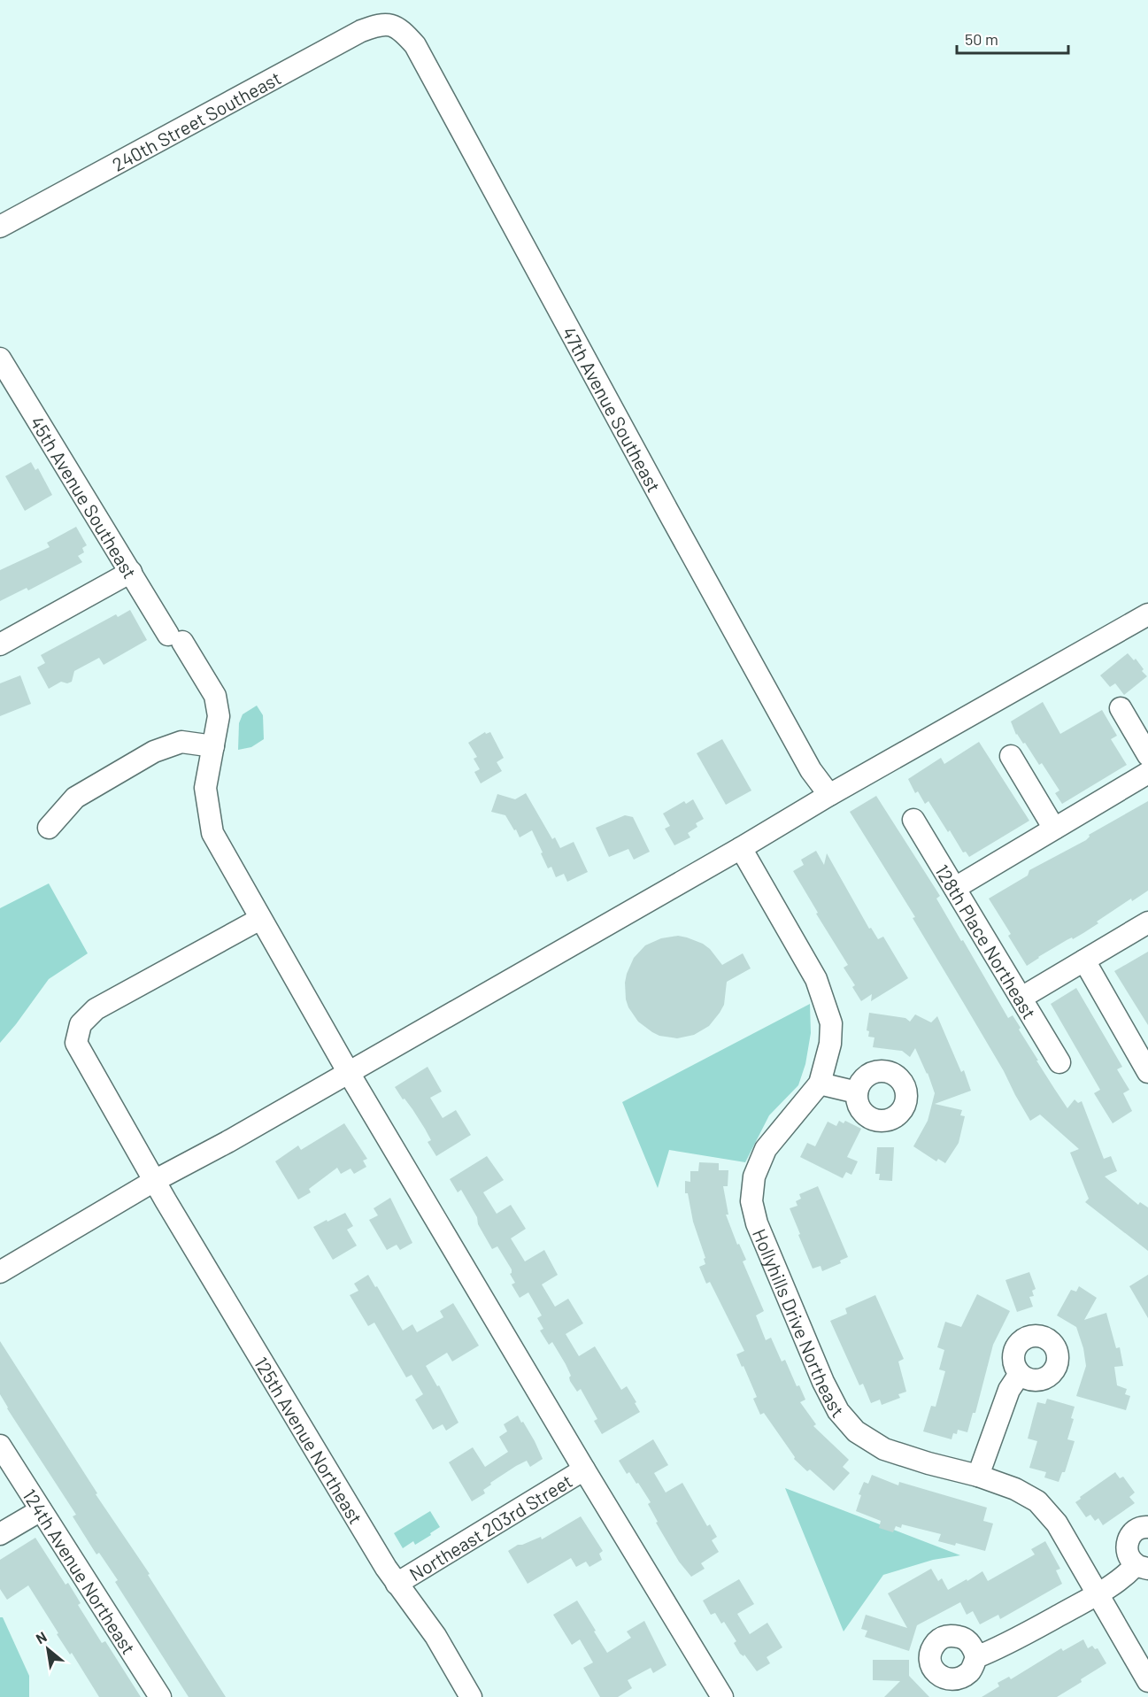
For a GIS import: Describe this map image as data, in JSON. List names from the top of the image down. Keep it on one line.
{"streets":{"street":["240th Street Southeast","47th Avenue Southeast","45th Avenue Southeast","128th Place Northeast","Hollyhills Drive Northeast","125th Avenue Northeast","Northeast 203rd Street","124th Avenue Northeast"]},"crossings":[["240th Street Southeast","47th Avenue Southeast"],["45th Avenue Southeast","125th Avenue Northeast"],["45th Avenue Southeast","Northeast 203rd Street"],["125th Avenue Northeast","Northeast 203rd Street"]],"scale_bar":"50 m","north":"top left"}
